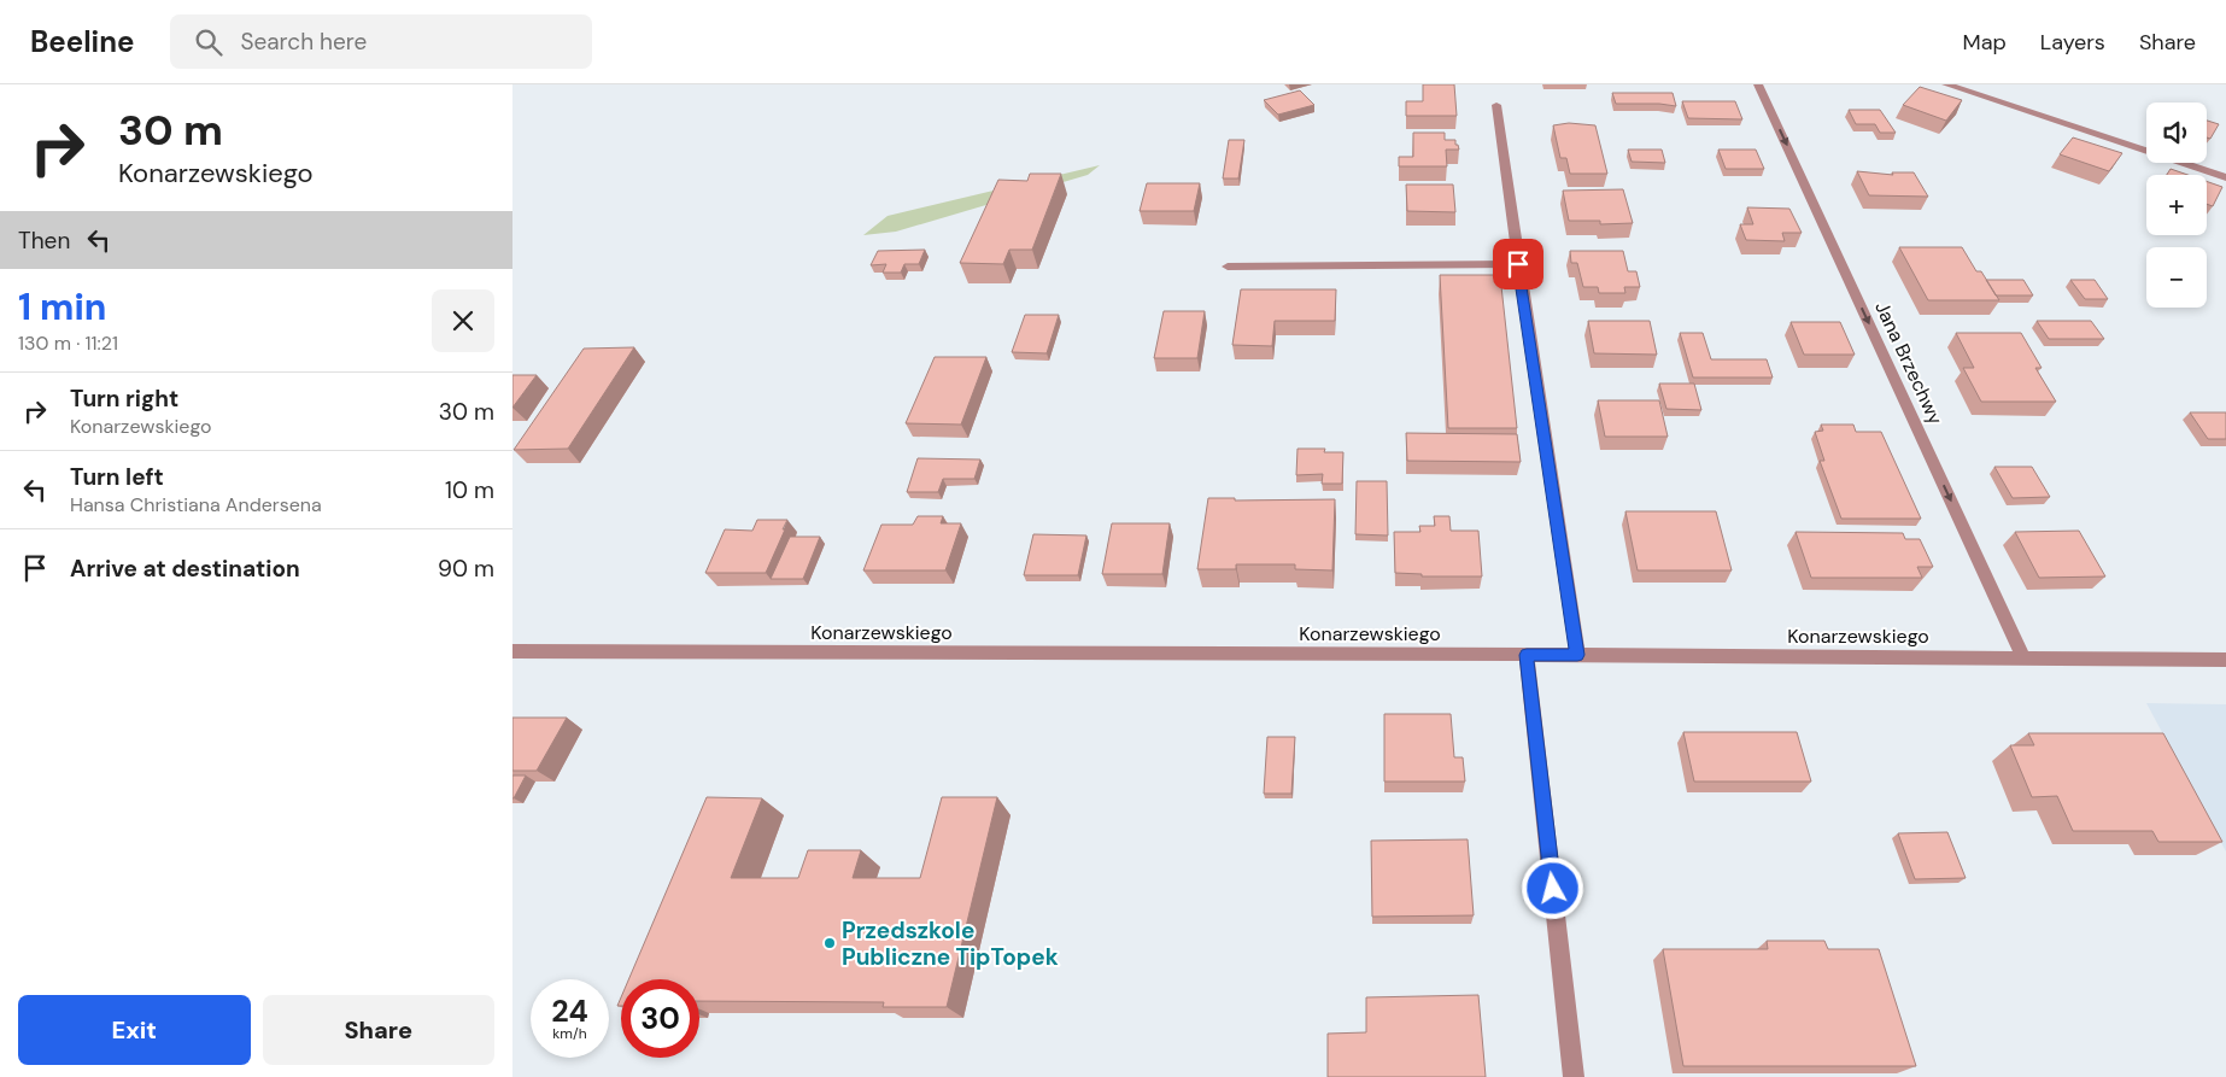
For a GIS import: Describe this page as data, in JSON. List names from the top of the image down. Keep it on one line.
{"streets":{"street":["Jana Brzechwy","Konarzewskiego"]},"crossings":[["Jana Brzechwy","Konarzewskiego"]],"one_way":["Jana Brzechwy"],"places":["Przedszkole Publiczne TipTopek"],"page":{"header":"Beeline","search":"Search here","nav":["Map","Layers","Share"],"turn":["30 m","Konarzewskiego"],"map_buttons":["+","−"],"then":"Then","heading":["1 min","130 m · 11:21"],"list":[{"name":"Turn right","note":"Konarzewskiego","value":"30 m"},{"name":"Turn left","note":"Hansa Christiana Andersena","value":"10 m"},{"name":"Arrive at destination","value":"90 m"}],"speed":"24 km/h","limit":"30","buttons":["Exit","Share"]}}
